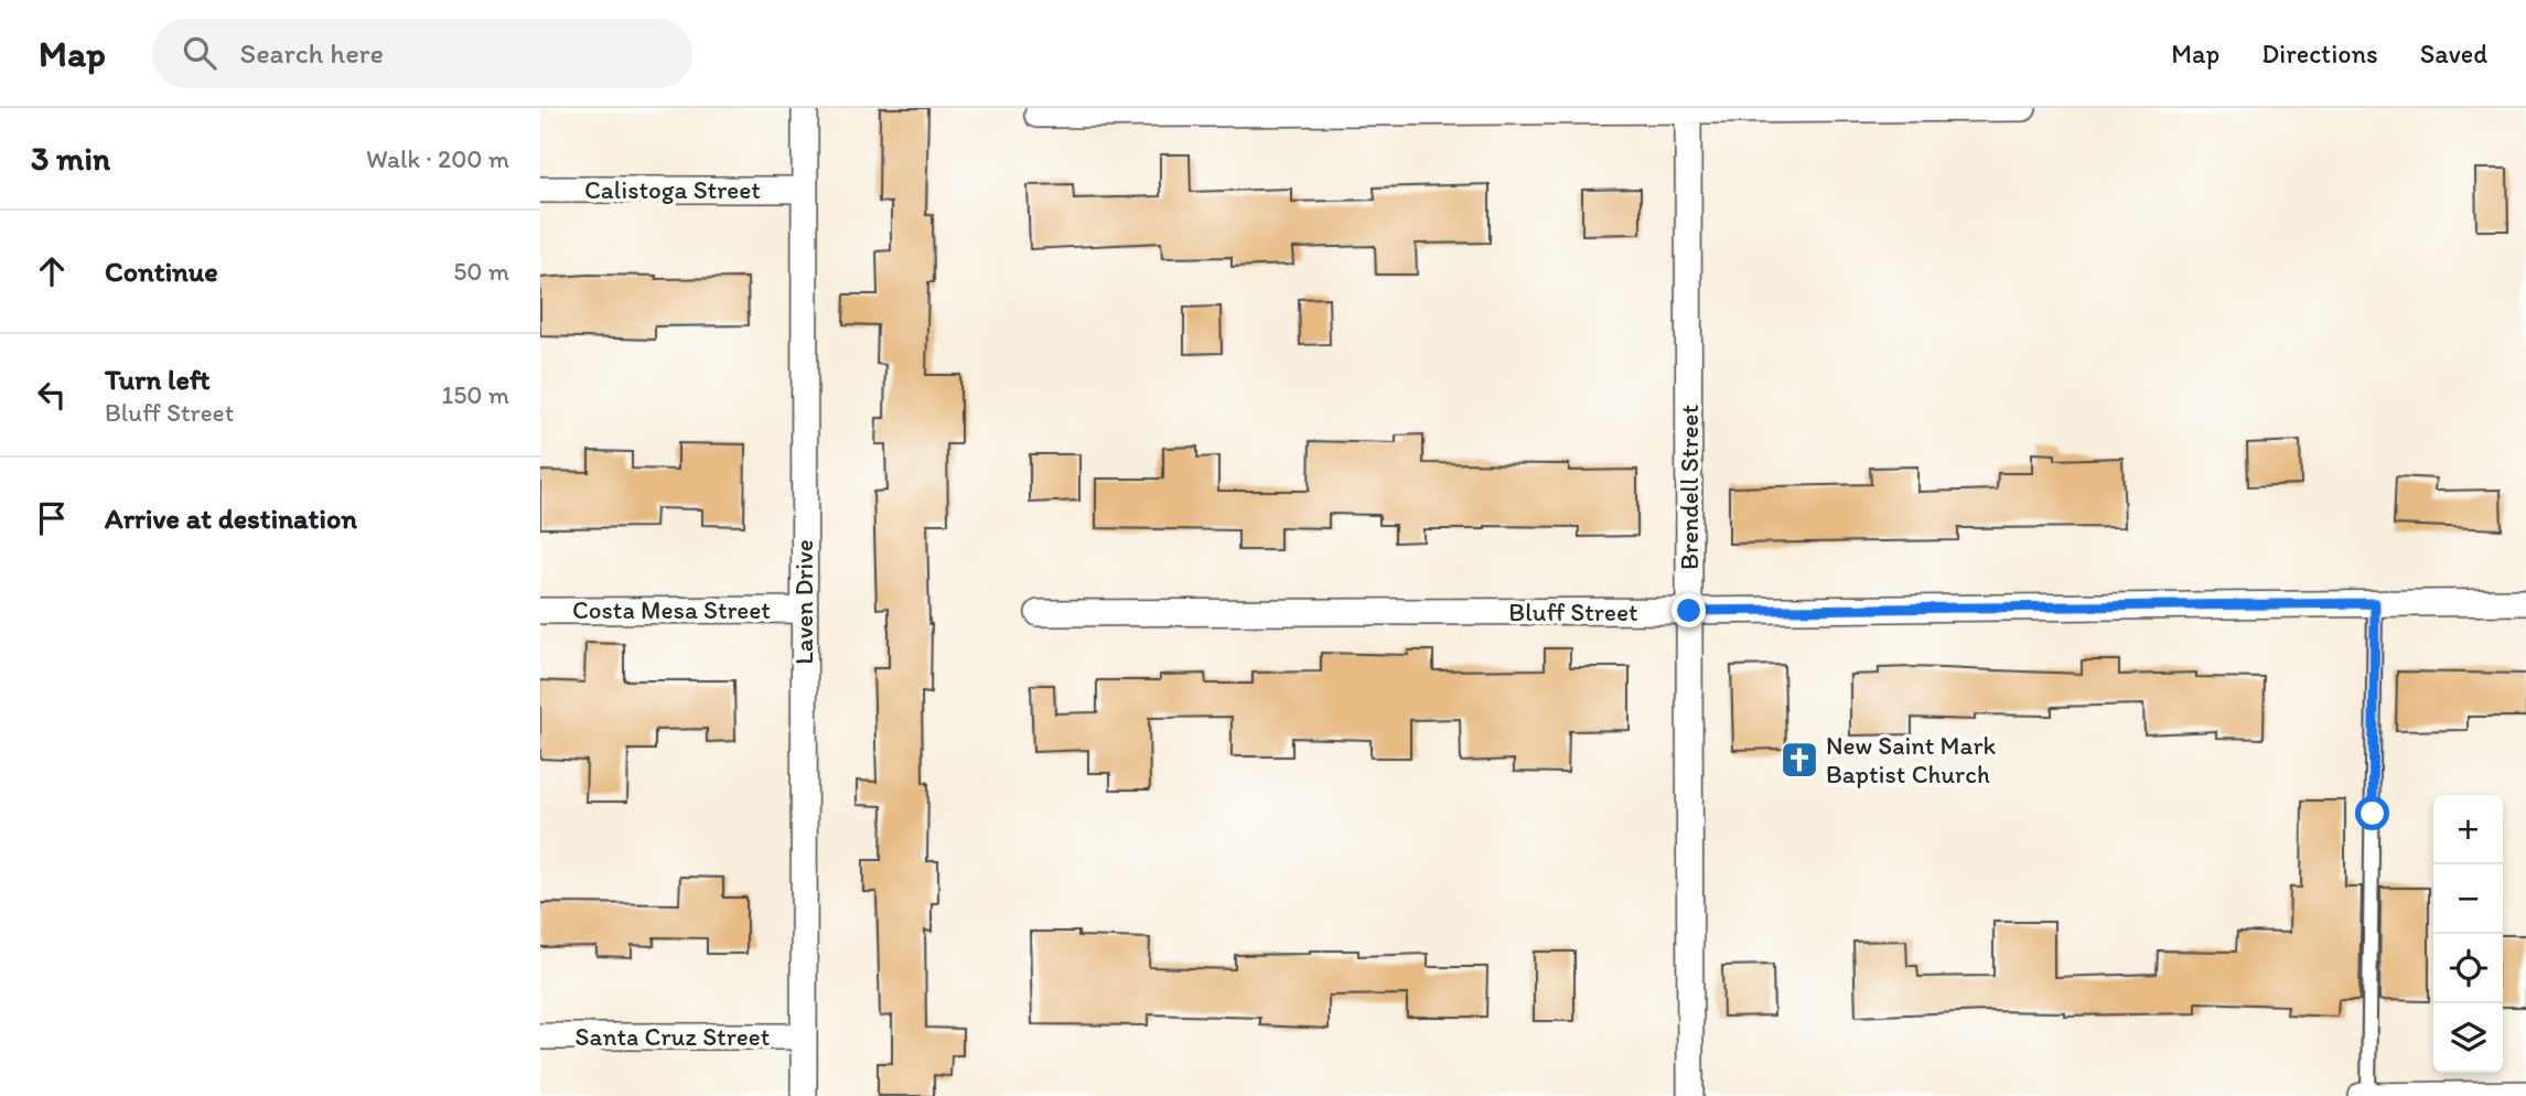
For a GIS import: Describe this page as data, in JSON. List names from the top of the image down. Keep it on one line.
{"streets":{"street":["Calistoga Street","Brendell Street","Laven Drive","Costa Mesa Street","Bluff Street","Santa Cruz Street"]},"crossings":[["Calistoga Street","Laven Drive"],["Brendell Street","Bluff Street"],["Laven Drive","Costa Mesa Street"],["Laven Drive","Santa Cruz Street"]],"places":{"church":["New Saint Mark Baptist Church"]},"page":{"header":"Map","search":"Search here","nav":["Map","Directions","Saved"],"heading":["3 min","Walk · 200 m"],"list":[["Continue","50 m"],["Turn left","Bluff Street","150 m"],"Arrive at destination"],"map_buttons":["+","−"]}}
